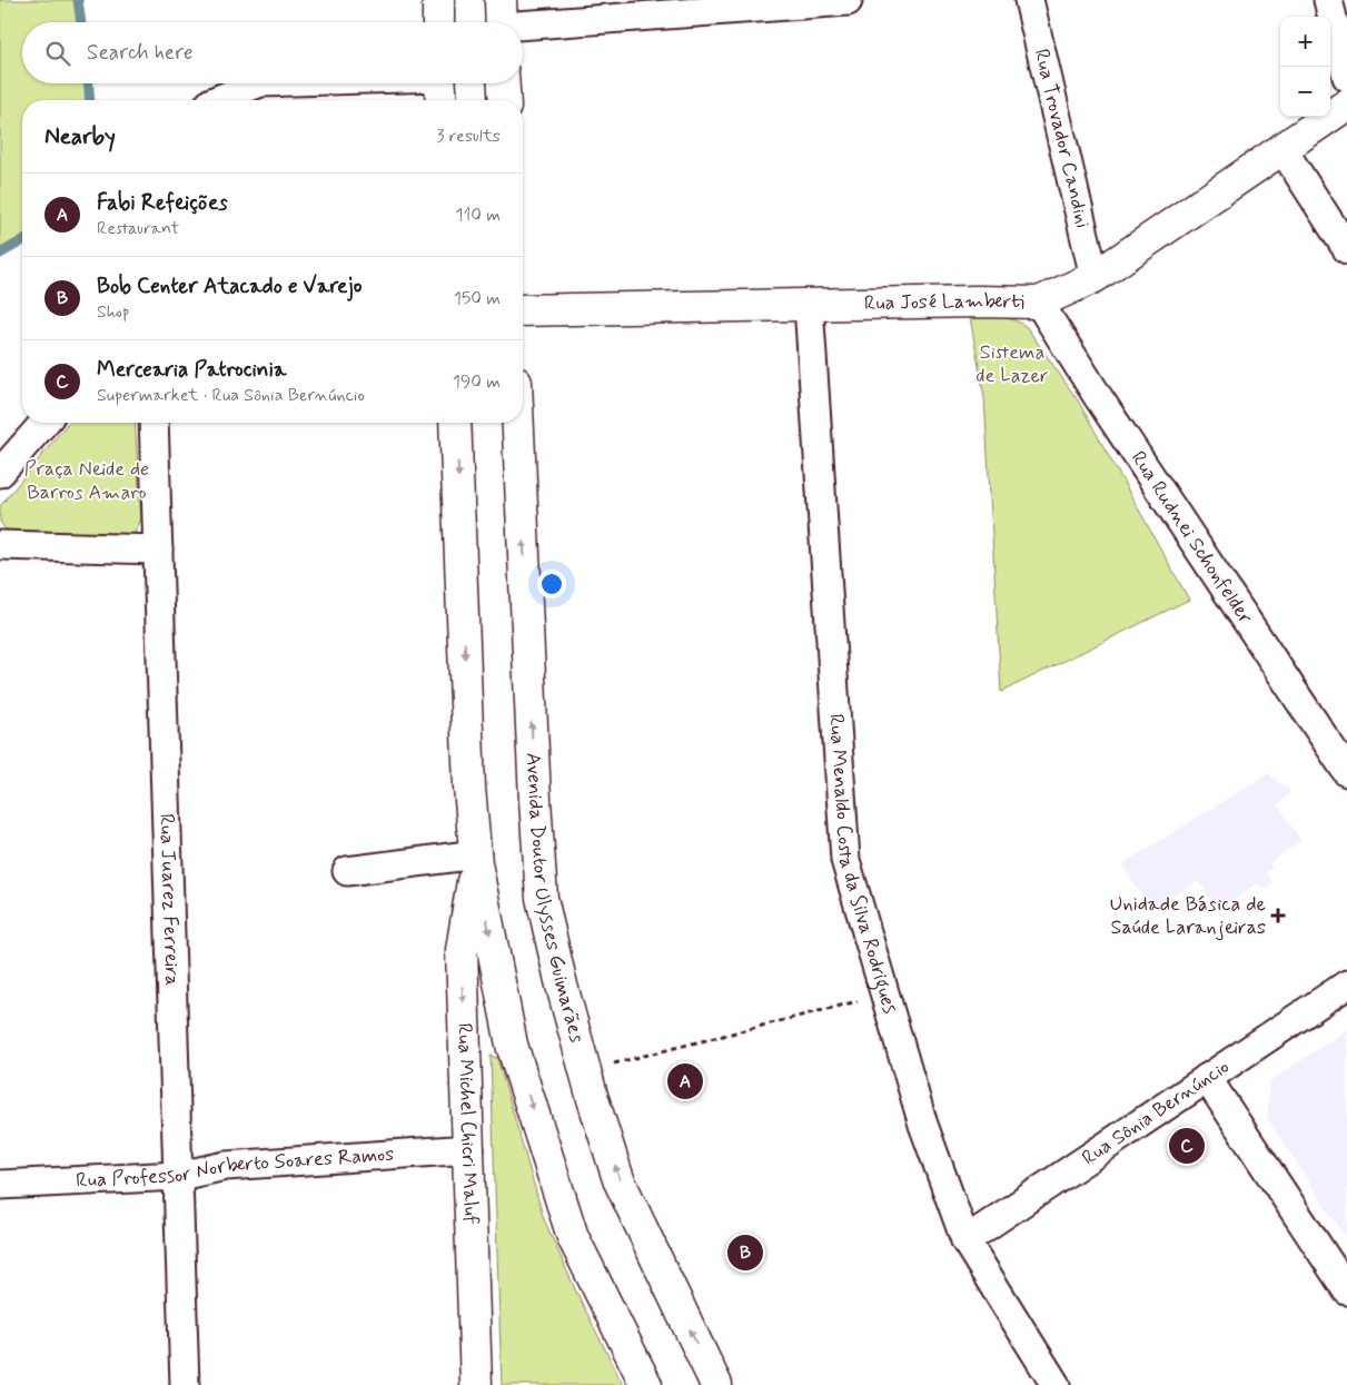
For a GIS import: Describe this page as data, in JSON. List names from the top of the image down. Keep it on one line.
{"streets":{"main road":["Rua José Lamberti","Avenida Doutor Ulysses Guimarães","Rua Michel Chicri Maluf"],"street":["Rua Trovador Candini","Rua Rudnei Schonfelder","Rua Menaldo Costa da Silva Rodrigues","Rua Juarez Ferreira","Rua Sônia Bernúncio","Rua Professor Norberto Soares Ramos"]},"crossings":[["Rua Trovador Candini","Rua José Lamberti"],["Rua José Lamberti","Rua Rudnei Schonfelder"],["Rua José Lamberti","Rua Menaldo Costa da Silva Rodrigues"],["Rua Menaldo Costa da Silva Rodrigues","Rua Sônia Bernúncio"],["Rua Juarez Ferreira","Rua Professor Norberto Soares Ramos"],["Rua Michel Chicri Maluf","Rua Professor Norberto Soares Ramos"]],"parks":["Sistema de Lazer","Praça Neide de Barros Amaro"],"places":{"health":["Unidade Básica de Saúde Laranjeiras"]},"page":{"map_buttons":["+","−"],"search":"Search here","heading":["Nearby","3 results"],"list":[{"mark":"A","name":"Fabi Refeições","note":"Restaurant","value":"110 m"},{"mark":"B","name":"Bob Center Atacado e Varejo","note":"Shop","value":"150 m"},{"mark":"C","name":"Mercearia Patrocinia","note":"Supermarket · Rua Sônia Bernúncio","value":"190 m"}],"pins":["A","C","B"]}}
